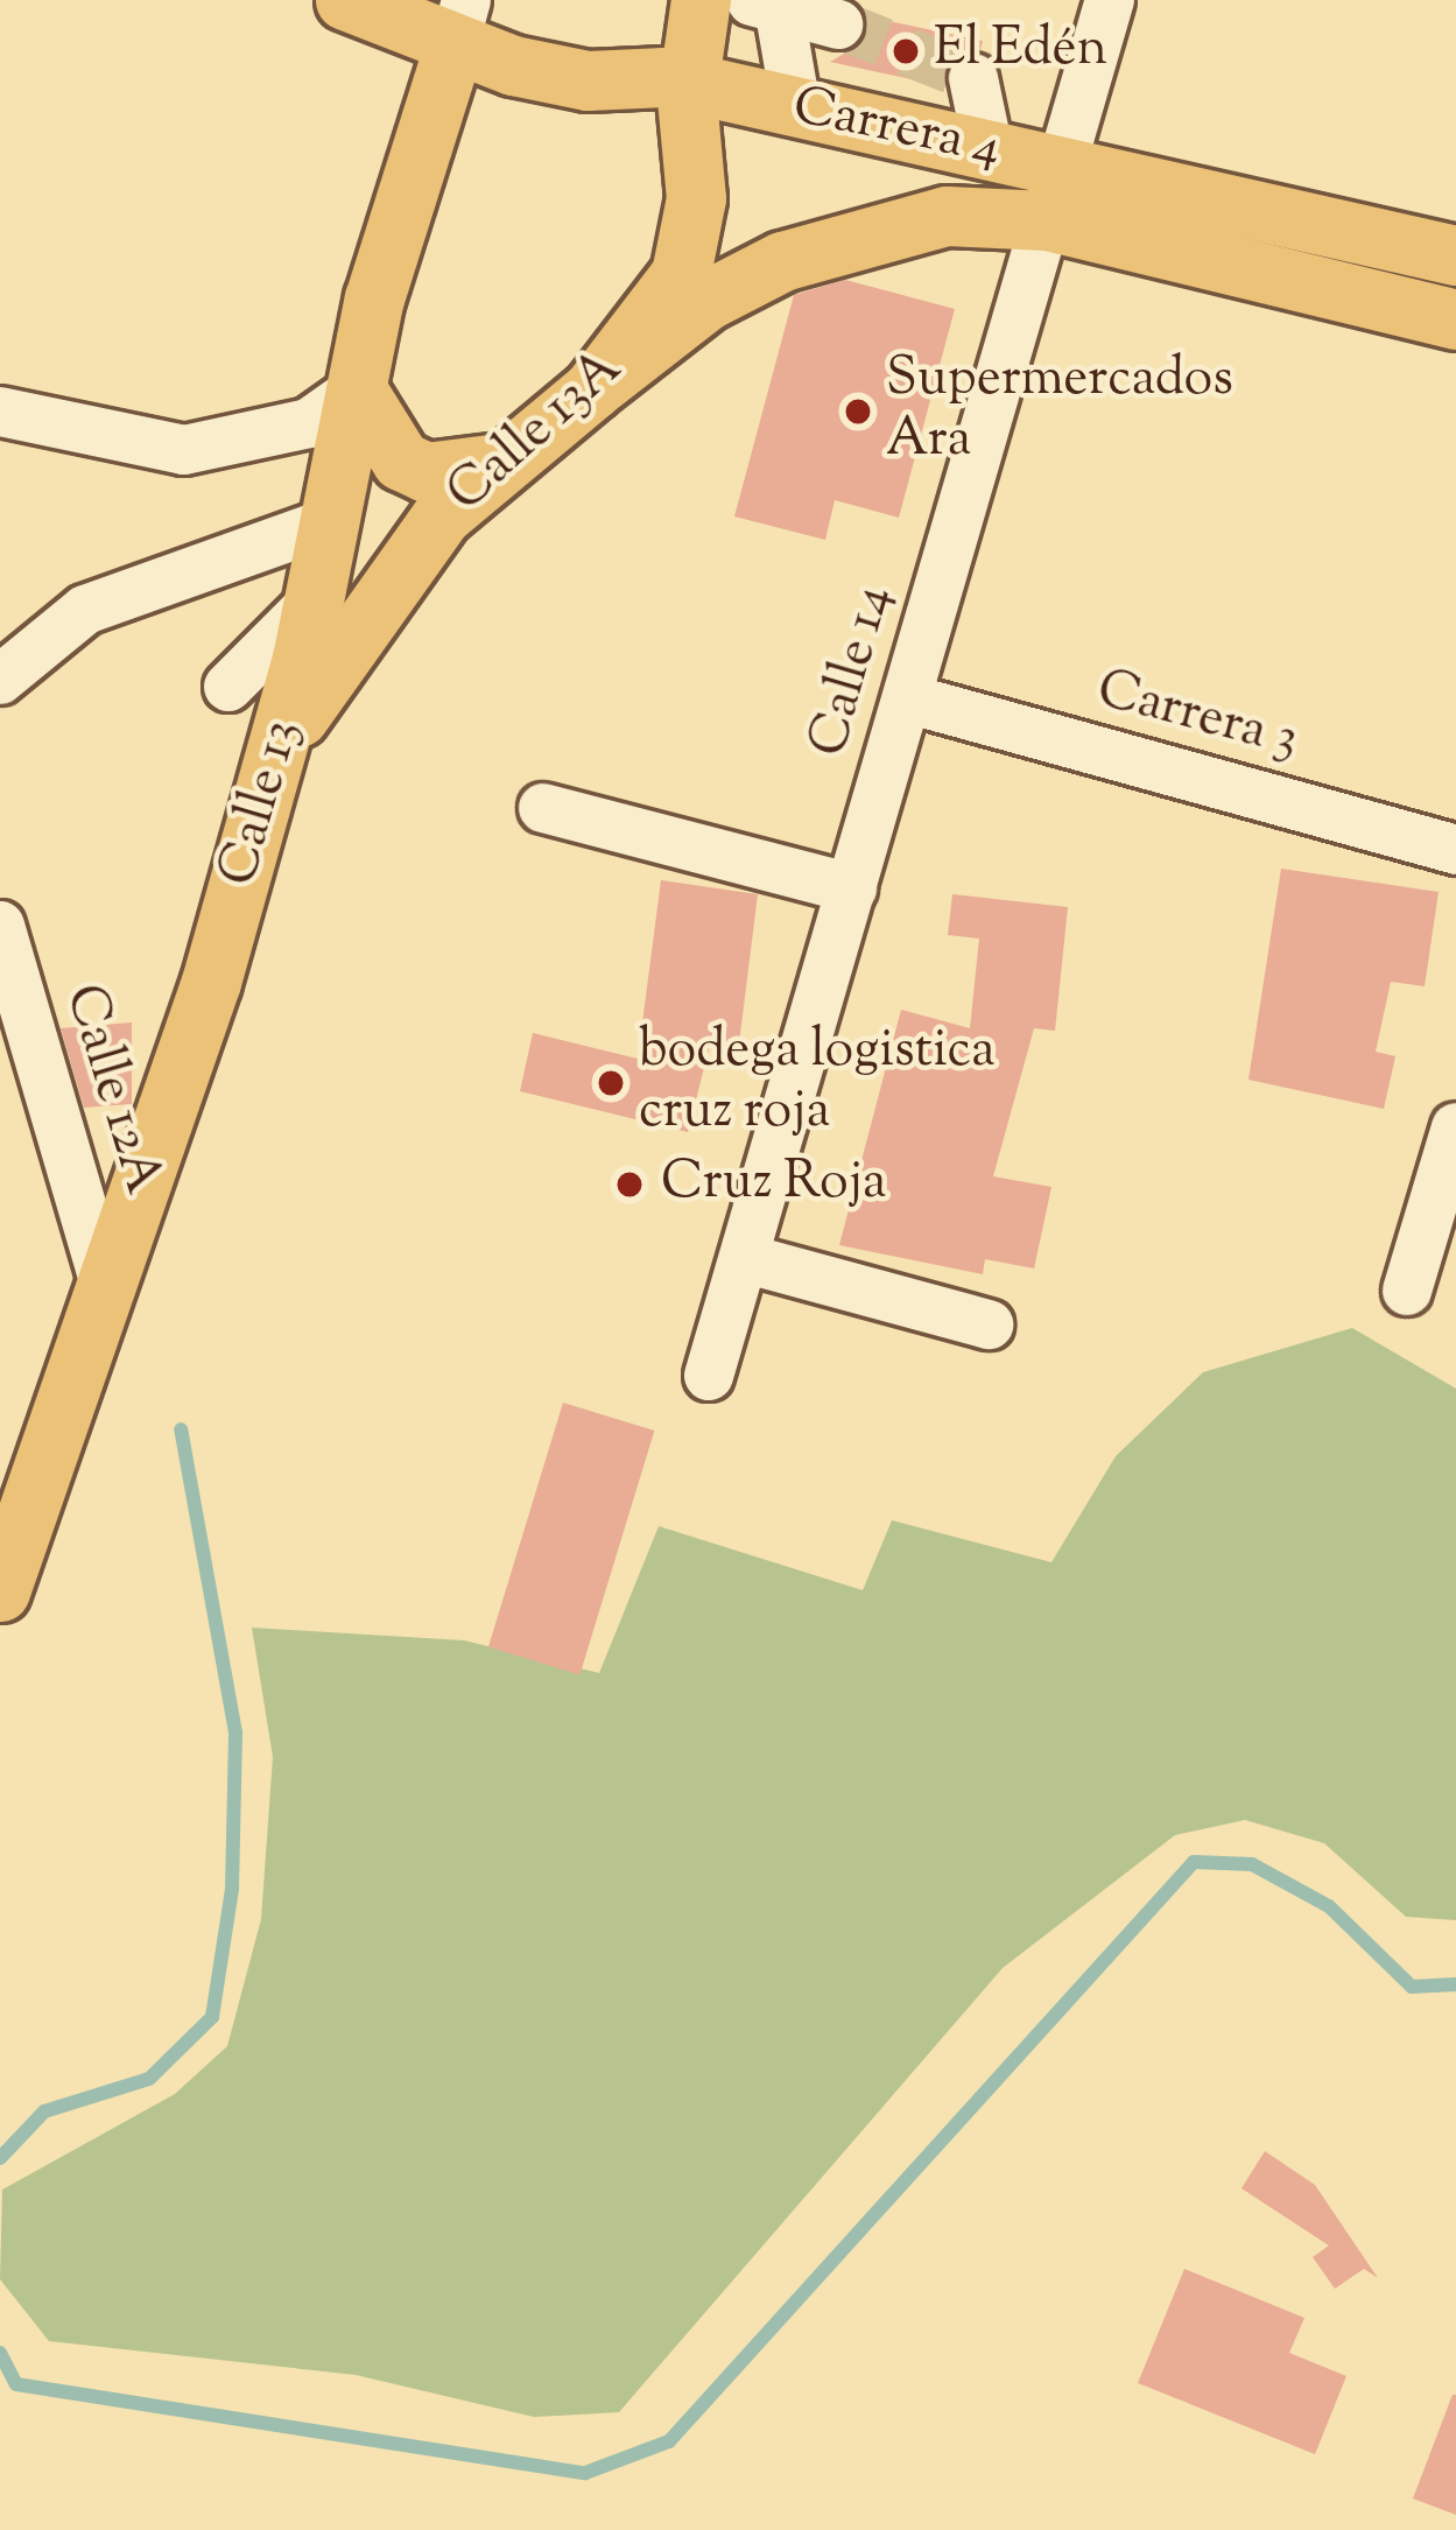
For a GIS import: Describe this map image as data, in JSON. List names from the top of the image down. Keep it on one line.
{"streets":{"main road":["Carrera 4","Calle 13A","Calle 13"],"street":["Calle 14","Carrera 3","Calle 12A"]},"crossings":[["Carrera 4","Calle 13A"],["Carrera 4","Calle 14"],["Carrera 4","Calle 13"],["Calle 13A","Calle 13"],["Calle 14","Carrera 3"],["Calle 13","Calle 12A"]],"places":["El Edén","Supermercados Ara","bodega logistica cruz roja","Cruz Roja"]}
